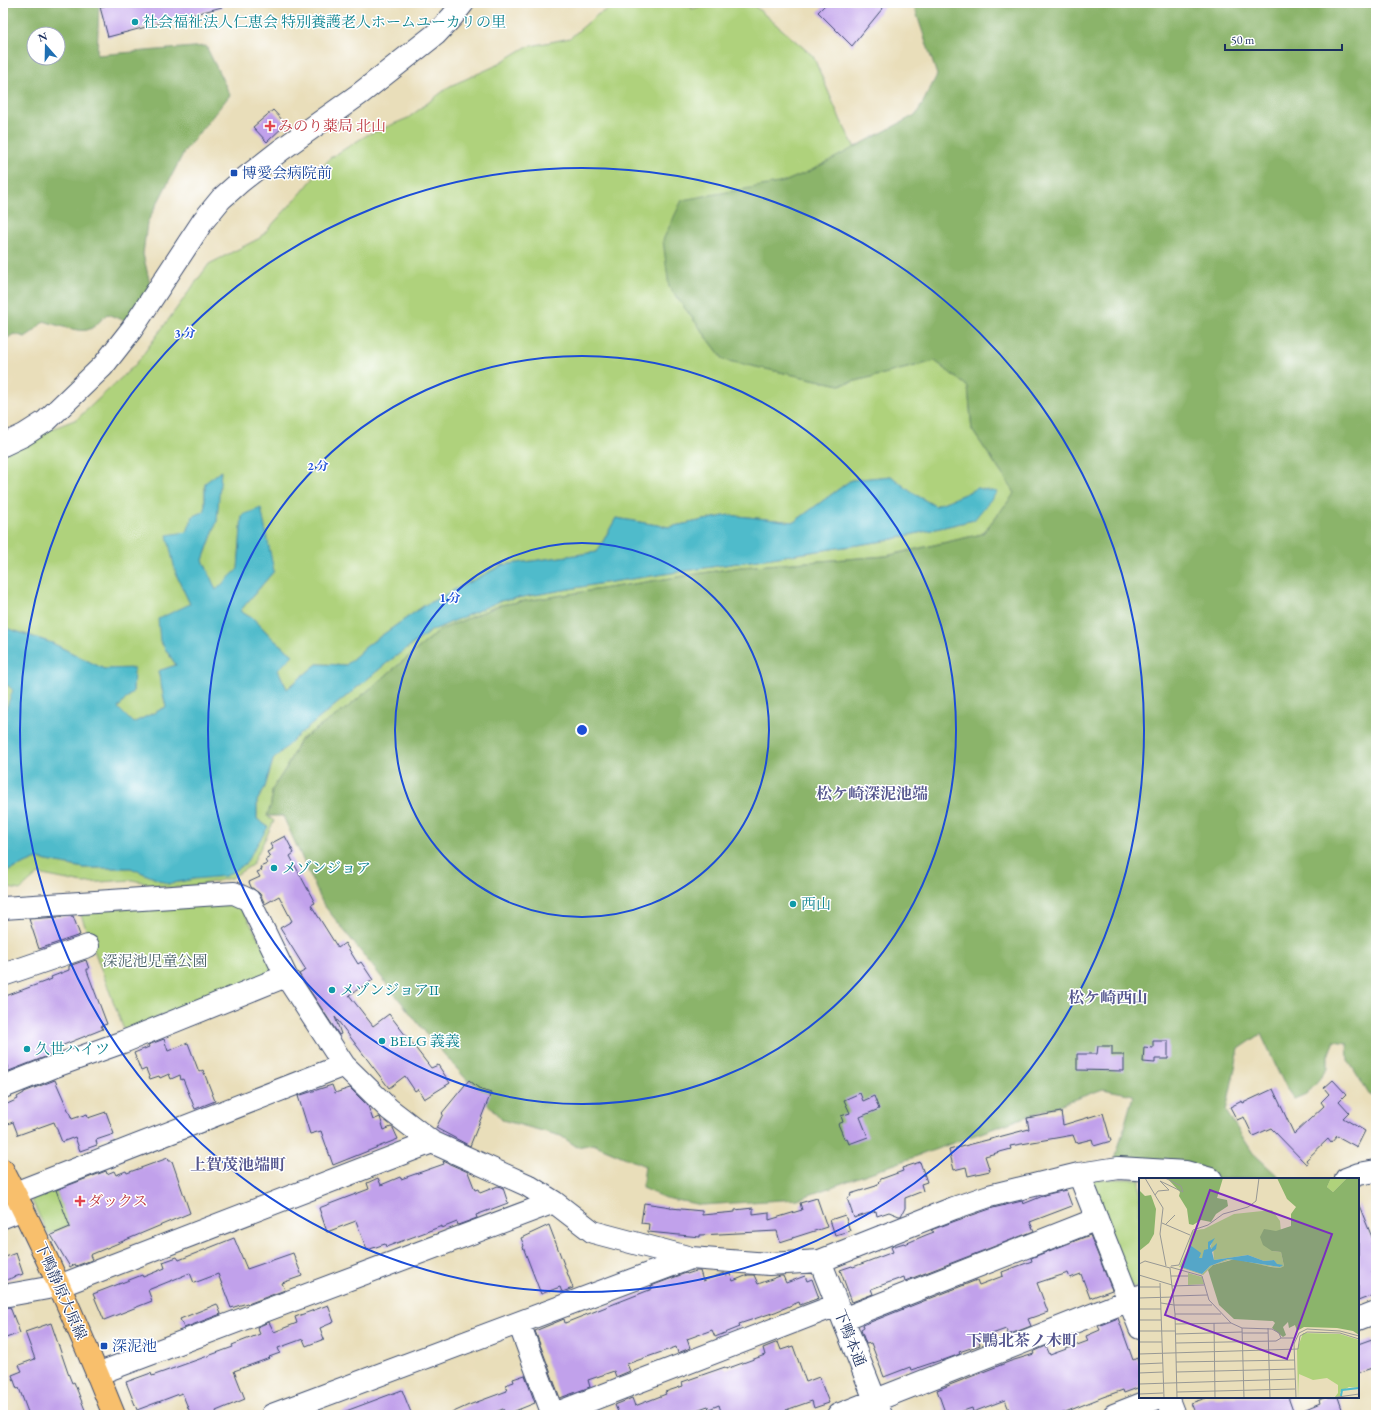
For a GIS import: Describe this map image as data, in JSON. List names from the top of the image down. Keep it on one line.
{"streets":{"main road":["下鴨静原大原線"],"street":["下鴨本通"]},"districts":["松ケ崎深泥池端","松ケ崎西山","上賀茂池端町","下鴨北茶ノ木町"],"parks":["深泥池児童公園"],"places":{"other":["社会福祉法人仁恵会 特別養護老人ホームユーカリの里","メゾンジョア","西山","メゾンジョアⅡ","BELG 義義","久世ハイツ"],"health":["みのり薬局 北山","ダックス"],"transit":["博愛会病院前","深泥池"]},"scale_bar":"50 m","north":"top","rings":["3 分","2 分","1 分"]}
